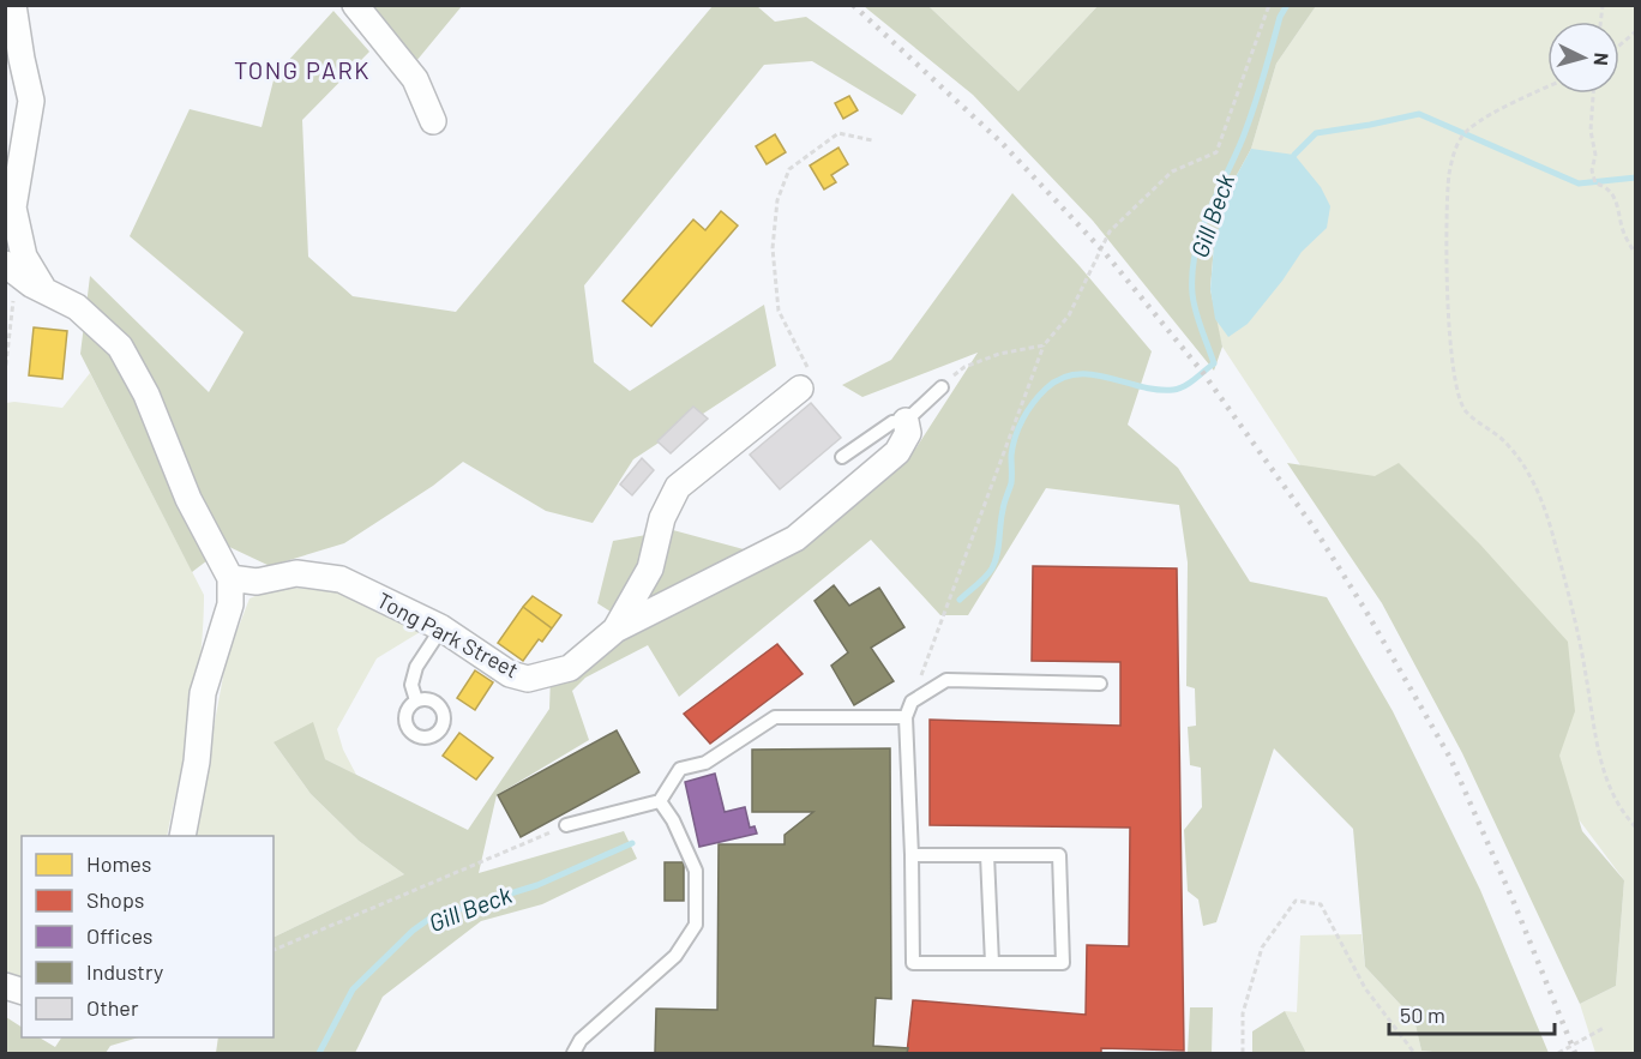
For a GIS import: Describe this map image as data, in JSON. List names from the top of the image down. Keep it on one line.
{"streets":{"street":["Tong Park Street"]},"districts":["TONG PARK"],"water":["Gill Beck"],"legend":["Homes","Shops","Offices","Industry","Other"],"scale_bar":"50 m","north":"right"}
